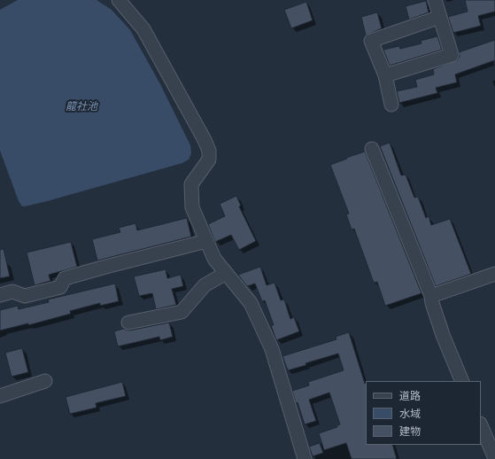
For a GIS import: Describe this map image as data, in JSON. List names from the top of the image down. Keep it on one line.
{"water":["龍社池"],"legend":["道路","水域","建物"]}
